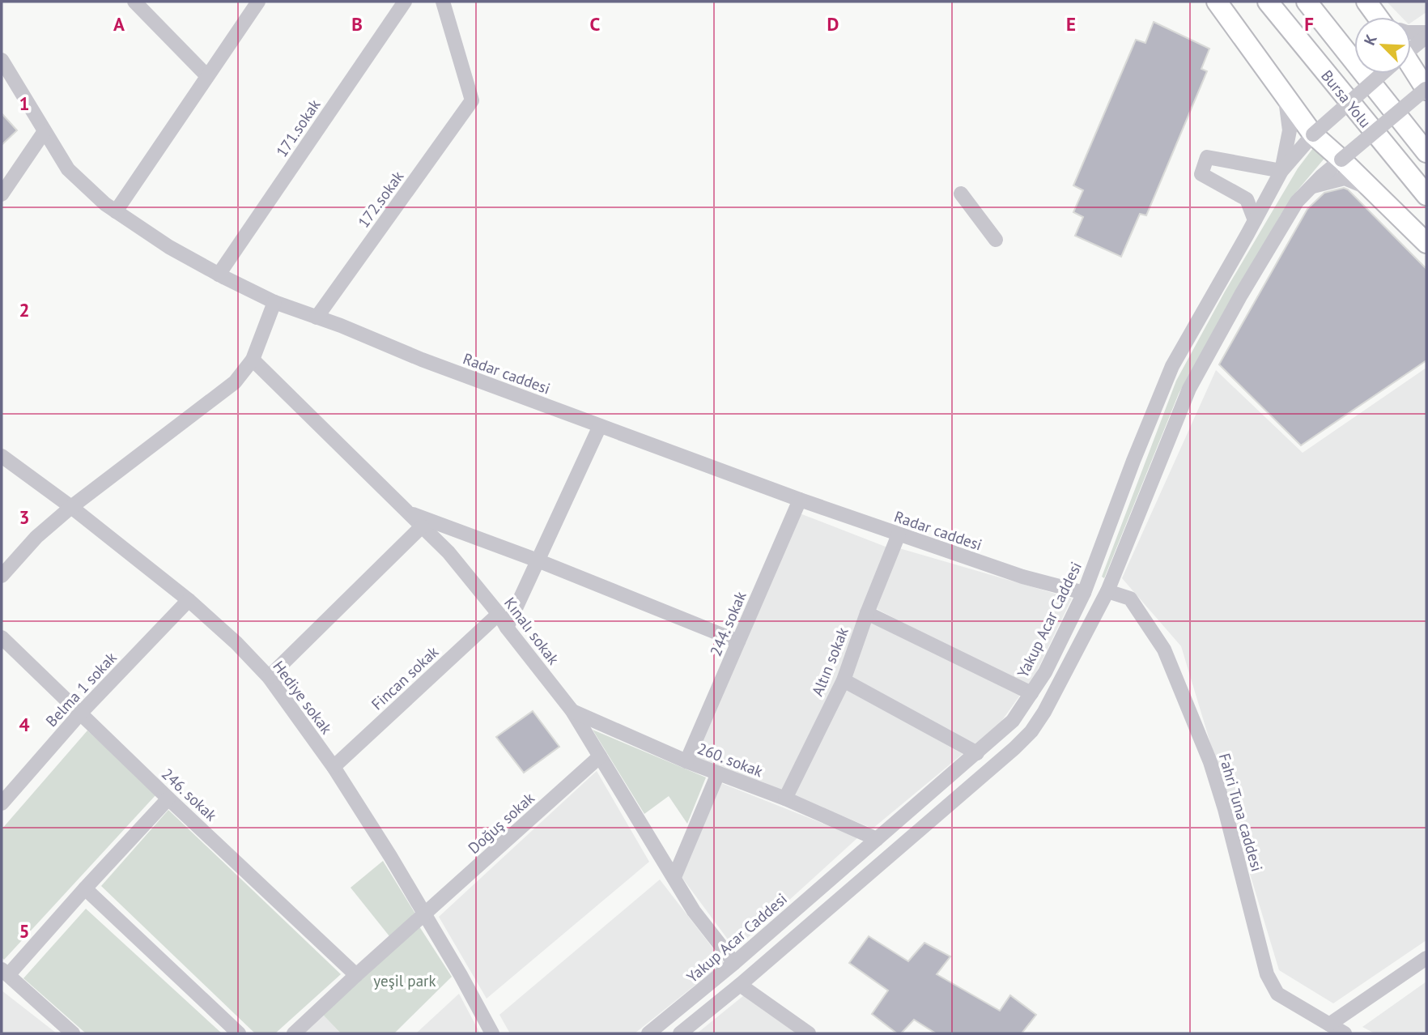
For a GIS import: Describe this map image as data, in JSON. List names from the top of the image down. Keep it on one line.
{"streets":{"highway":["Bursa Yolu"],"street":["171.sokak","172.sokak","Radar caddesi","Yakup Acar Caddesi","244. sokak","Kınalı sokak","Altın sokak","Fincan sokak","Belma 1 sokak","Hediye sokak","260. sokak","246. sokak","Fahri Tuna caddesi","Doğuş sokak"]},"crossings":[["171.sokak","Radar caddesi"],["172.sokak","Radar caddesi"],["Radar caddesi","Yakup Acar Caddesi"],["Radar caddesi","244. sokak"],["Radar caddesi","Altın sokak"],["Yakup Acar Caddesi","Kınalı sokak"],["Yakup Acar Caddesi","260. sokak"],["244. sokak","260. sokak"],["Kınalı sokak","Fincan sokak"],["Kınalı sokak","260. sokak"],["Kınalı sokak","Doğuş sokak"],["Altın sokak","260. sokak"],["Fincan sokak","Hediye sokak"],["Belma 1 sokak","Hediye sokak"],["Belma 1 sokak","246. sokak"],["Hediye sokak","Doğuş sokak"],["246. sokak","Doğuş sokak"]],"parks":["yeşil park"],"north":"top left","grid":{"columns":["A","B","C","D","E","F"],"rows":["1","2","3","4","5"]}}
